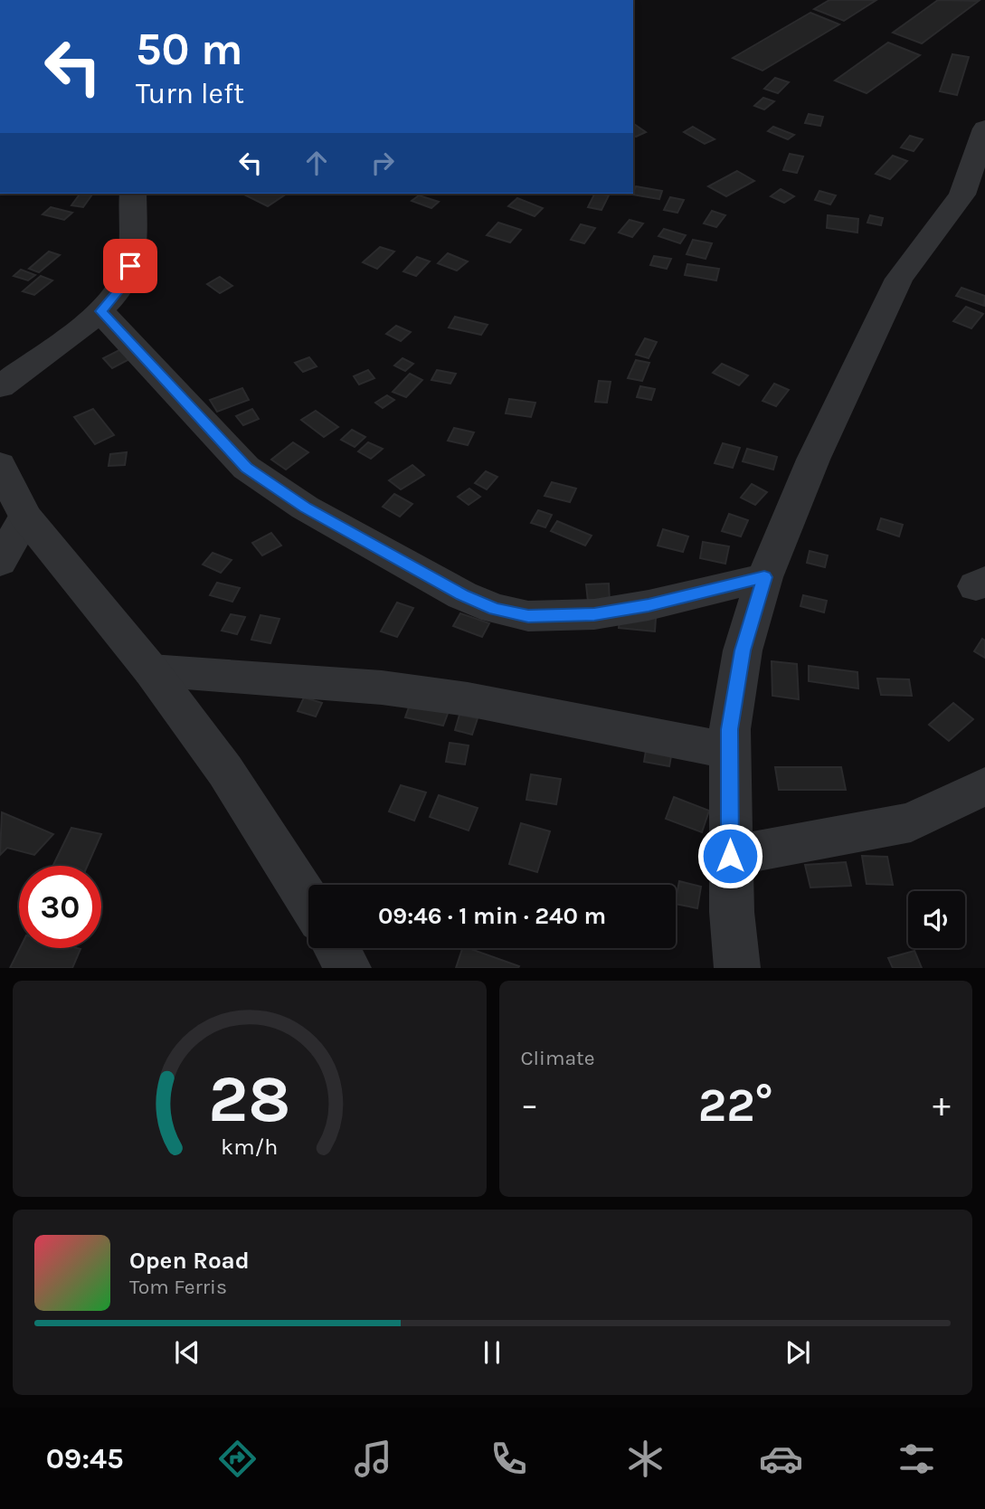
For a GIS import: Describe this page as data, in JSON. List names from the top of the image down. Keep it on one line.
{"page":{"turn":["50 m","Turn left"],"limit":"30","trip":"09:46 · 1 min · 240 m","tile":"Climate","heat":["−","22°","+"],"song":["Open Road","Tom Ferris"],"tabs":"09:45","gauge":["28","km/h"]}}
